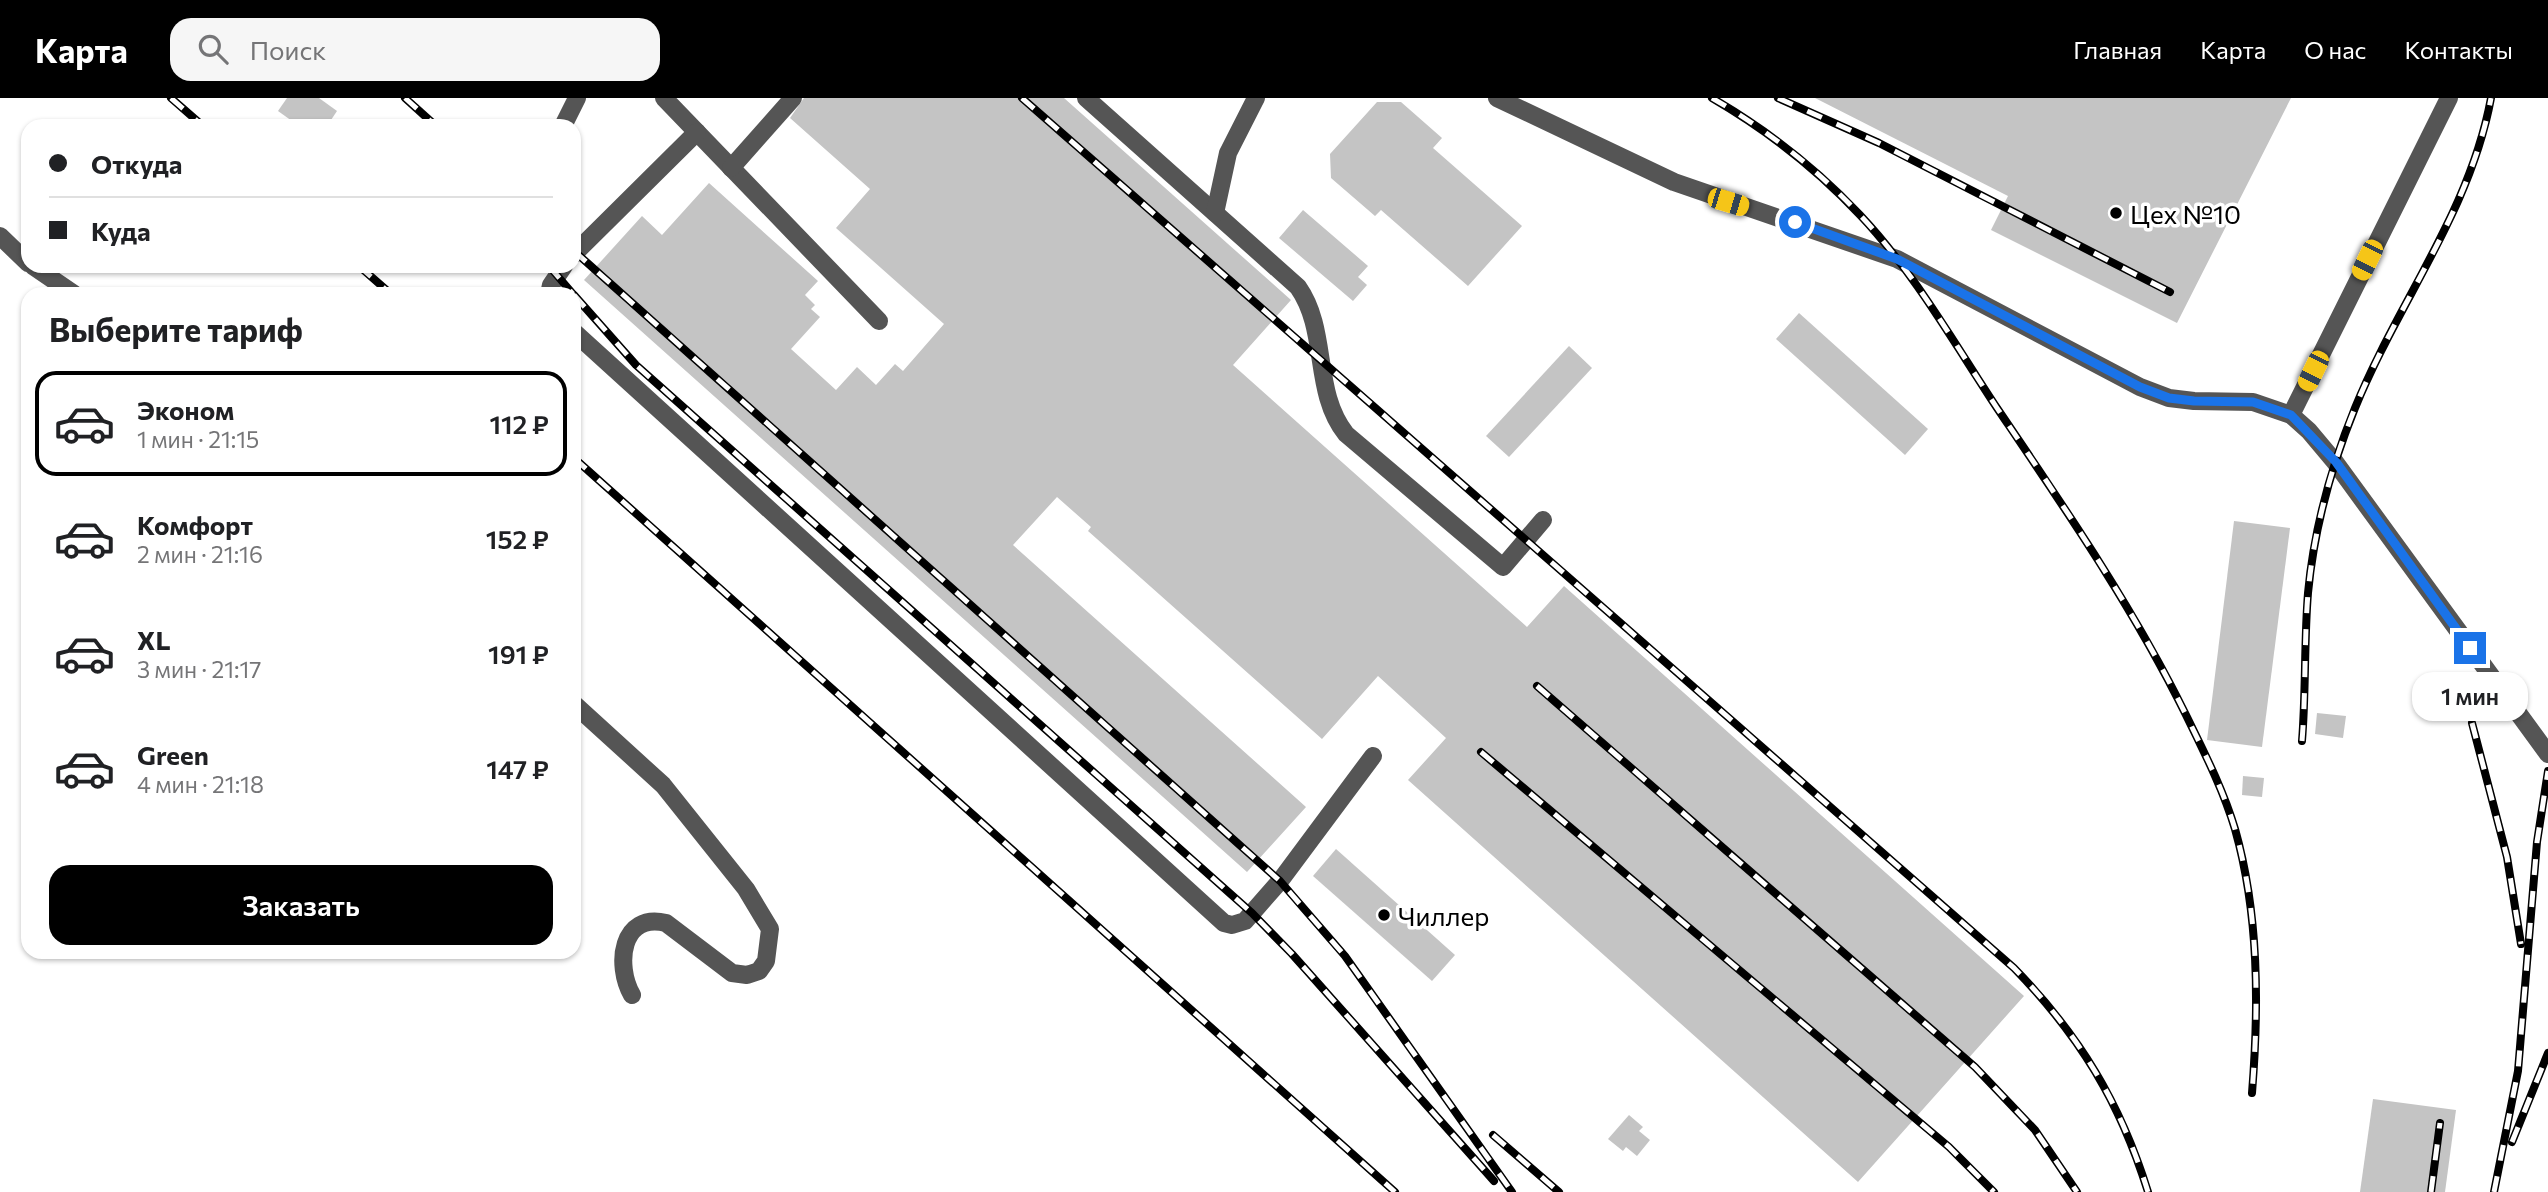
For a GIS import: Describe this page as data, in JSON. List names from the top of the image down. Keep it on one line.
{"places":["Цех №10","Чиллер"],"page":{"header":"Карта","search":"Поиск","nav":["Главная","Карта","О нас","Контакты"],"banner":["Откуда","Куда"],"heading":"Выберите тариф","list":[{"name":"Эконом","note":"1 мин · 21:15","value":"112 ₽"},{"name":"Комфорт","note":"2 мин · 21:16","value":"152 ₽"},{"name":"XL","note":"3 мин · 21:17","value":"191 ₽"},{"name":"Green","note":"4 мин · 21:18","value":"147 ₽"}],"bubble":"1 мин","buttons":"Заказать"}}
